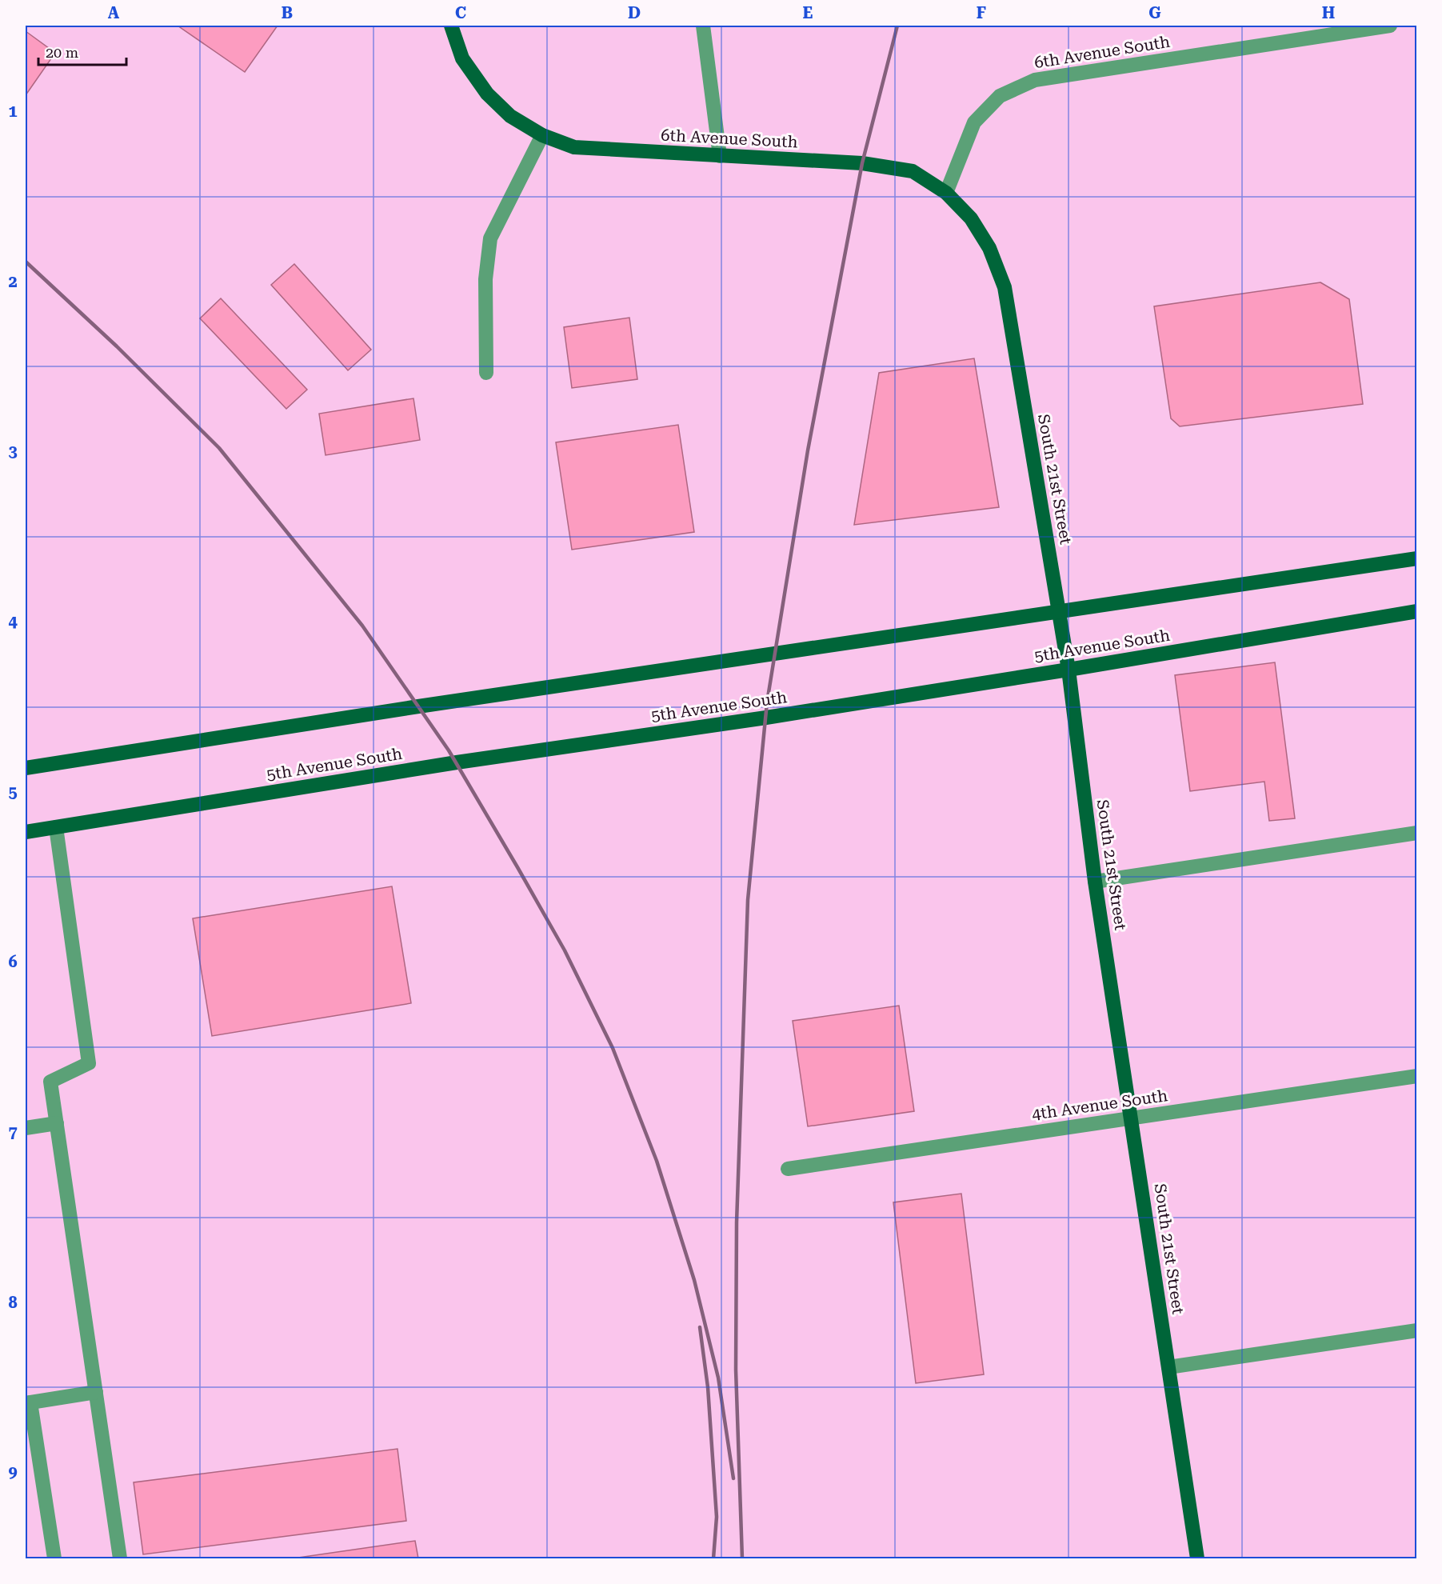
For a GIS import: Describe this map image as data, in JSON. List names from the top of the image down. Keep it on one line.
{"streets":{"main road":["6th Avenue South","South 21st Street","5th Avenue South"],"street":["4th Avenue South"]},"crossings":[["6th Avenue South","South 21st Street"],["South 21st Street","5th Avenue South"],["South 21st Street","4th Avenue South"]],"scale_bar":"20 m","grid":{"columns":["A","B","C","D","E","F","G","H"],"rows":["1","2","3","4","5","6","7","8","9"]}}
